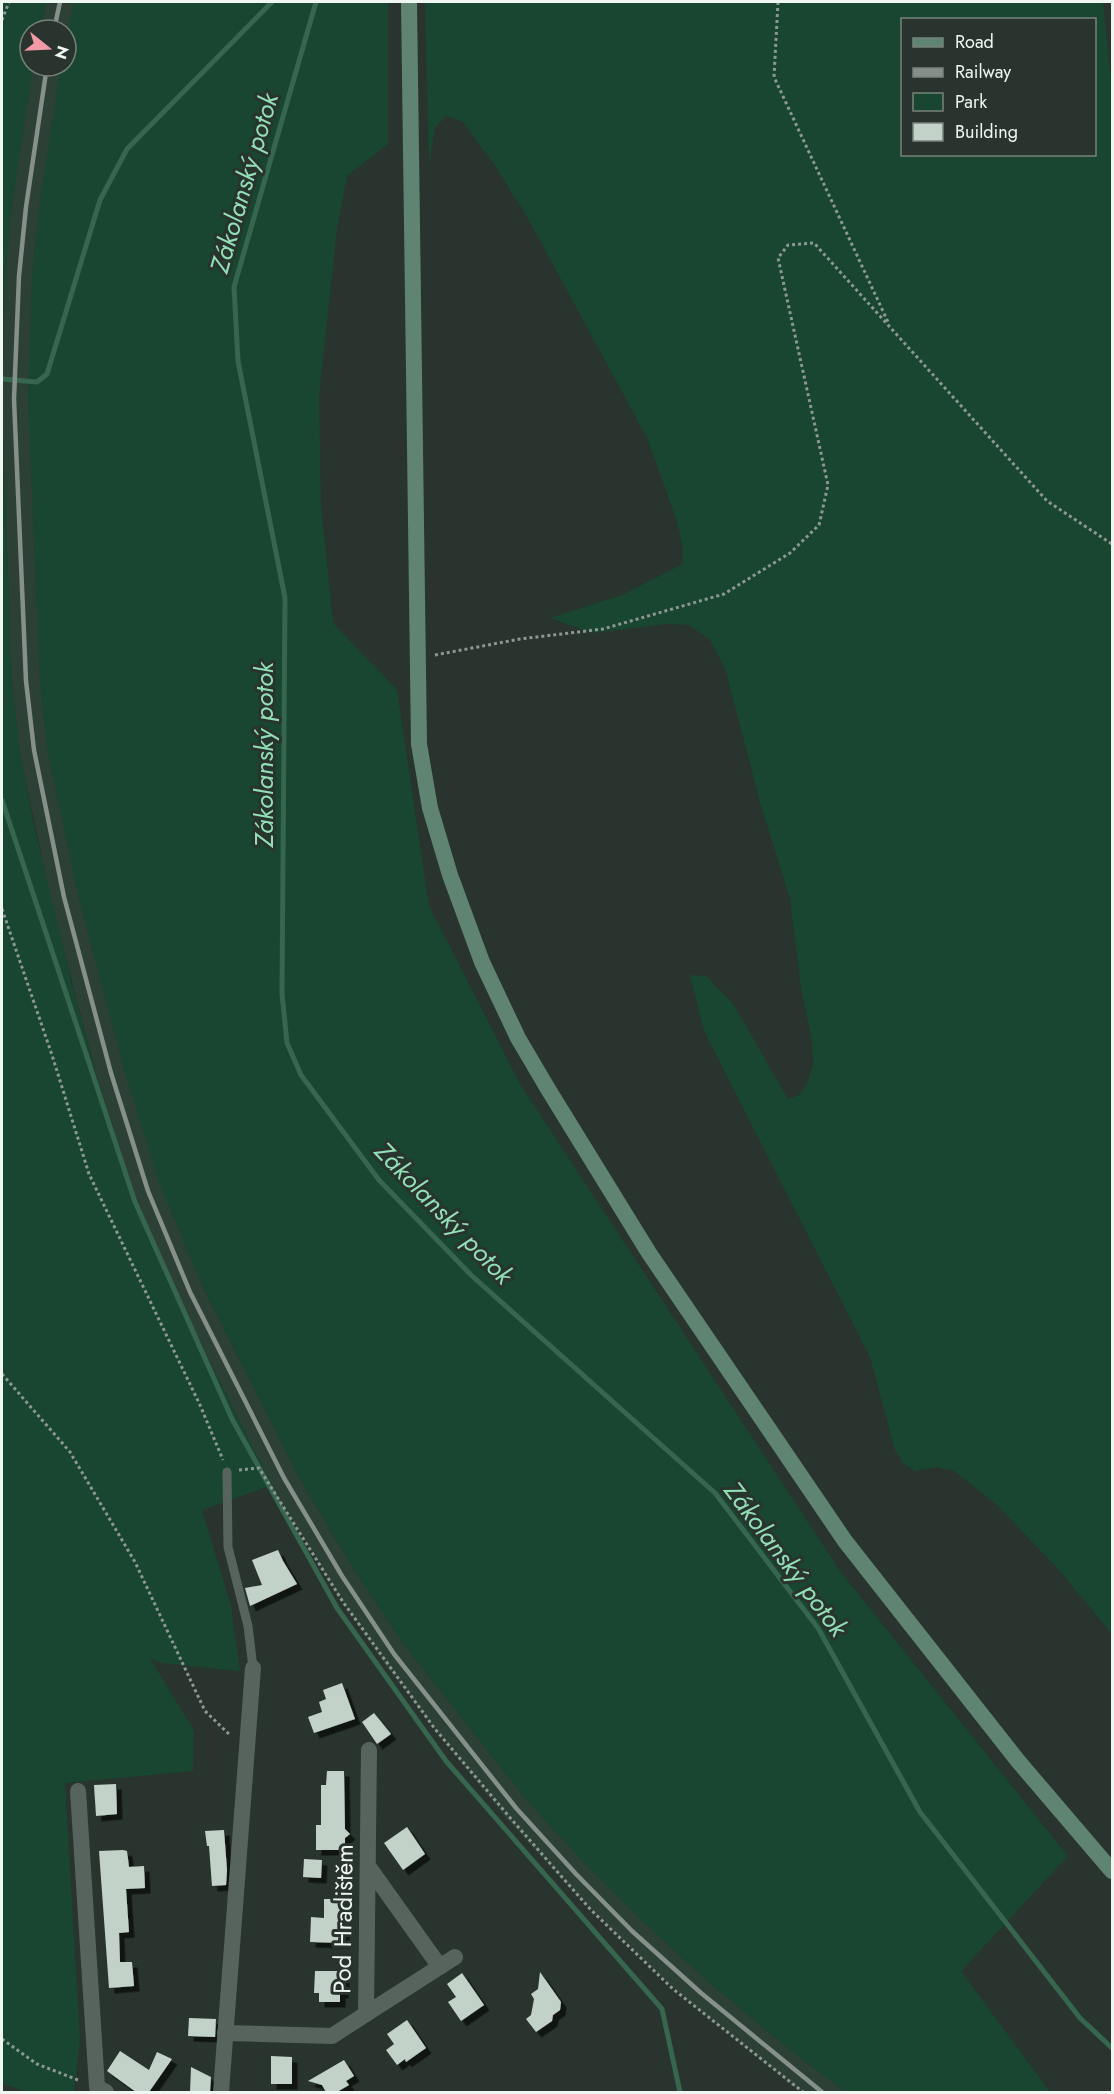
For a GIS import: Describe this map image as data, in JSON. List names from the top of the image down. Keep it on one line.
{"streets":{"street":["Pod Hradištěm"]},"water":["Zákolanský potok"],"legend":["Road","Railway","Park","Building"],"north":"right"}
